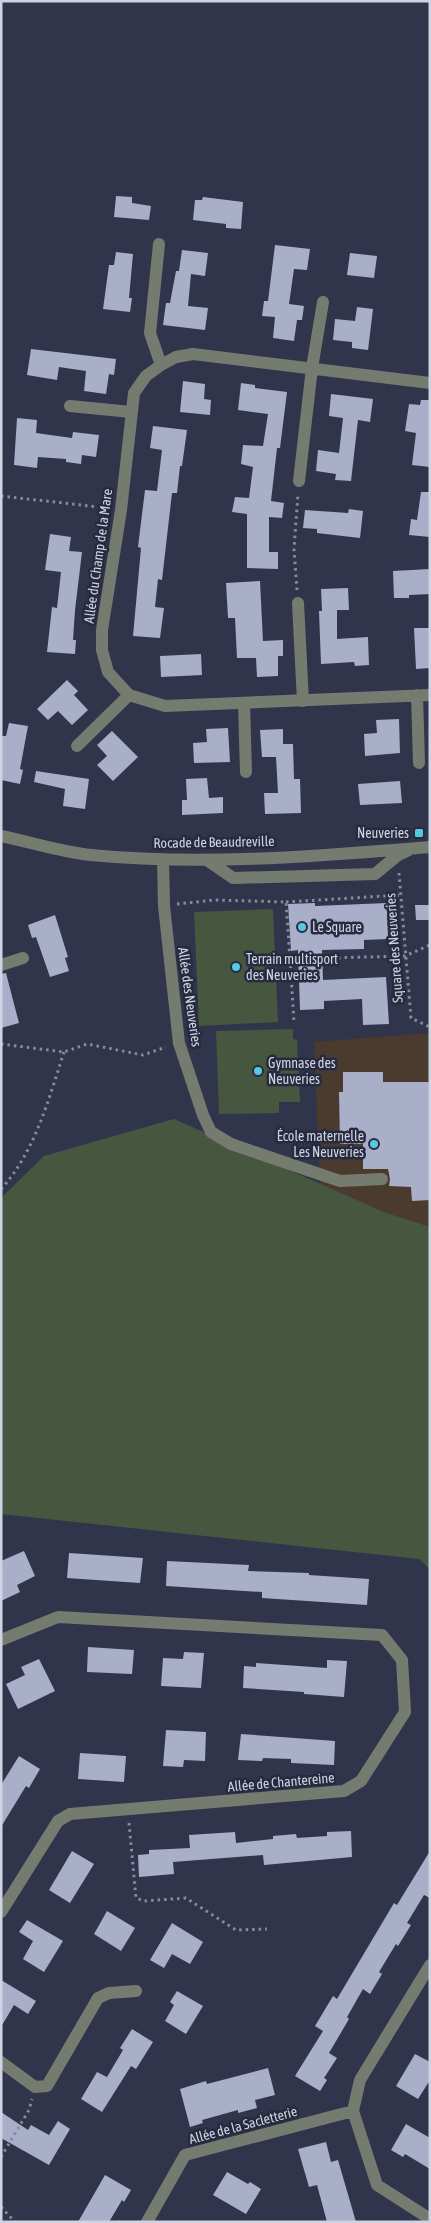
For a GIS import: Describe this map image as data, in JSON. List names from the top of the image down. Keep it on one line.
{"streets":{"street":["Allée du Champ de la Mare","Rocade de Beaudreville","Allée des Neuveries","Allée de Chantereine","Allée de la Sacletterie"],"path":["Square des Neuveries"]},"crossings":[["Rocade de Beaudreville","Allée des Neuveries"]],"places":{"transit":["Neuveries"],"other":["Le Square","Terrain multisport des Neuveries","Gymnase des Neuveries","École maternelle Les Neuveries"]}}
